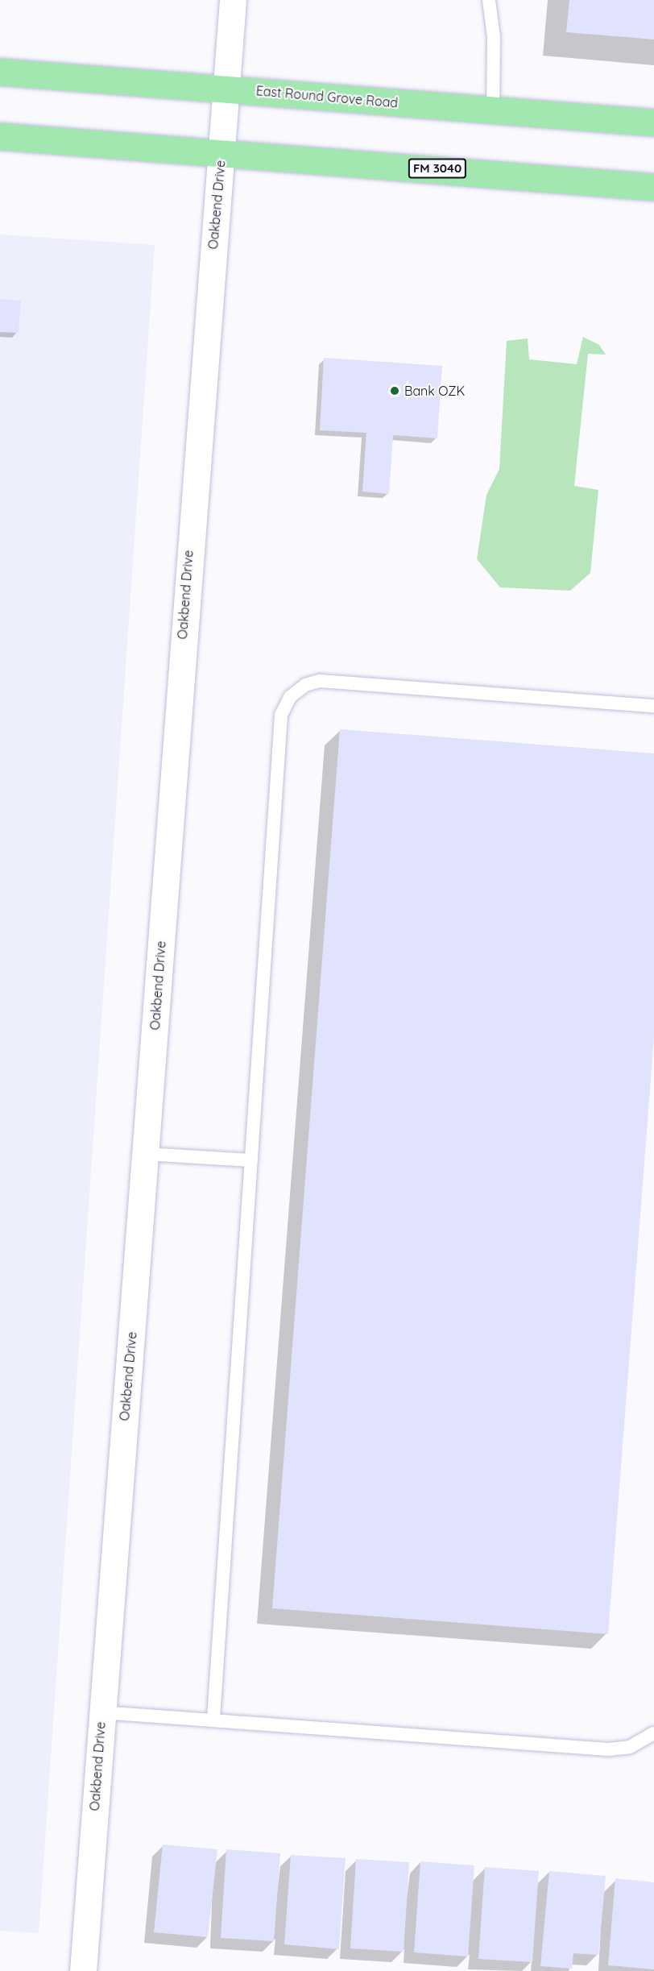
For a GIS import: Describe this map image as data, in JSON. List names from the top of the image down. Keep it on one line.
{"streets":{"main road":["East Round Grove Road","FM 3040"],"street":["Oakbend Drive"]},"crossings":[["East Round Grove Road","Oakbend Drive"],["FM 3040","Oakbend Drive"]],"places":["Bank OZK"]}
